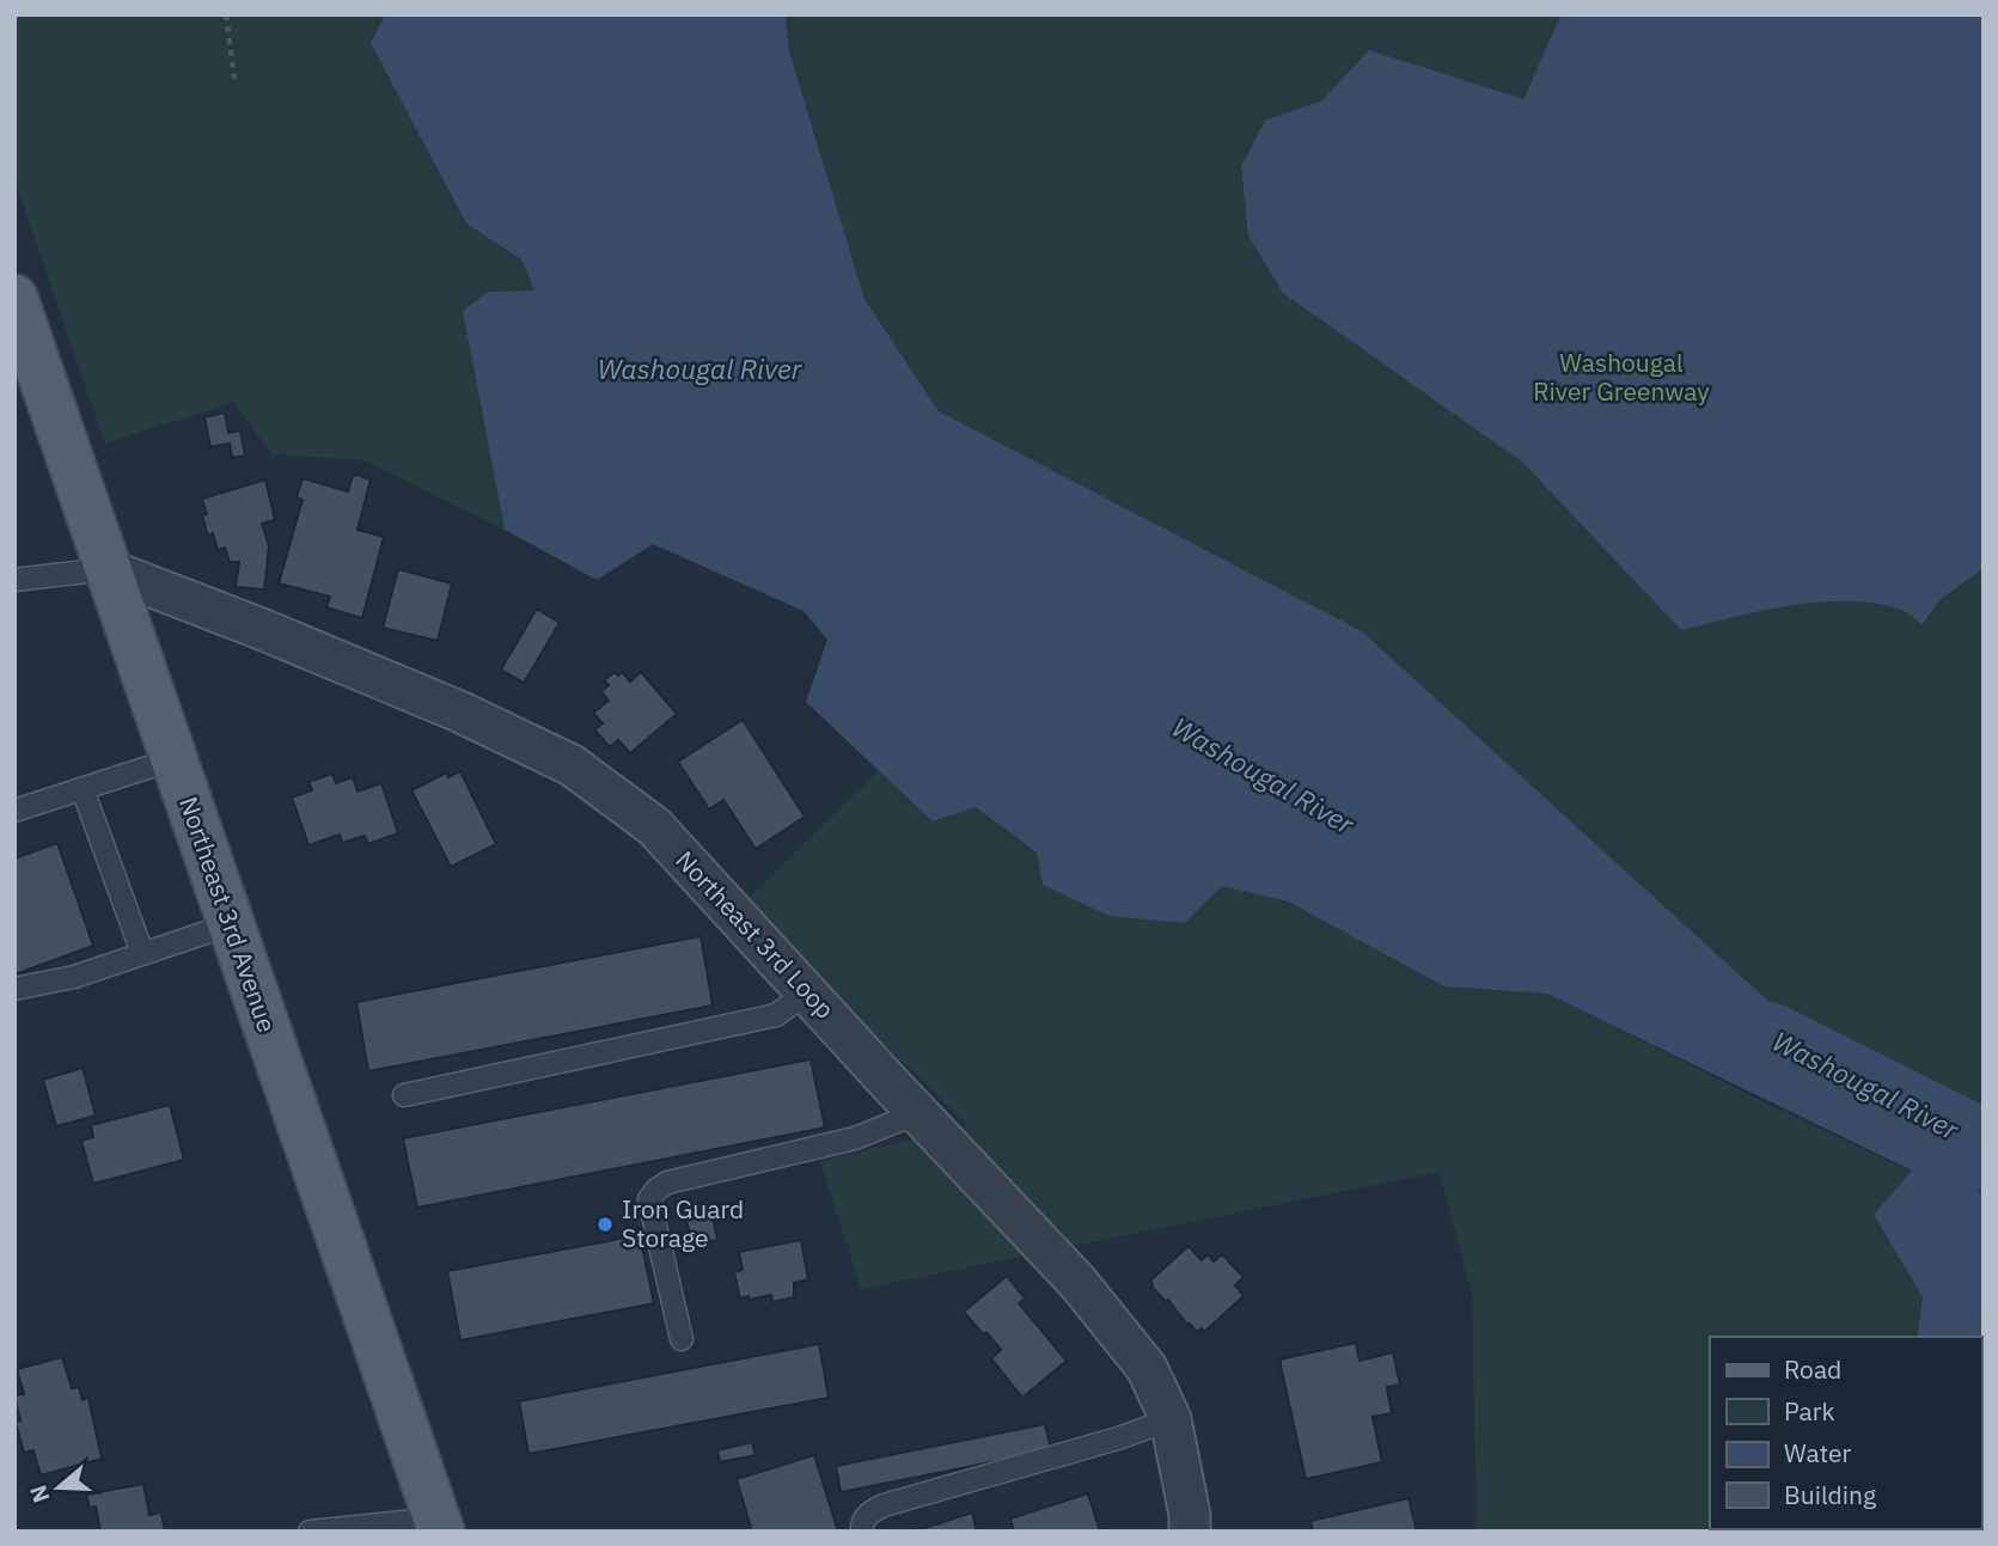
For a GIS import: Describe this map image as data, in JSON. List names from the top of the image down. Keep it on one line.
{"streets":{"main road":["Northeast 3rd Avenue"],"street":["Northeast 3rd Loop"]},"crossings":[["Northeast 3rd Avenue","Northeast 3rd Loop"]],"water":["Washougal River"],"parks":["Washougal River Greenway"],"places":["Iron Guard Storage"],"legend":["Road","Park","Water","Building"],"north":"left"}
